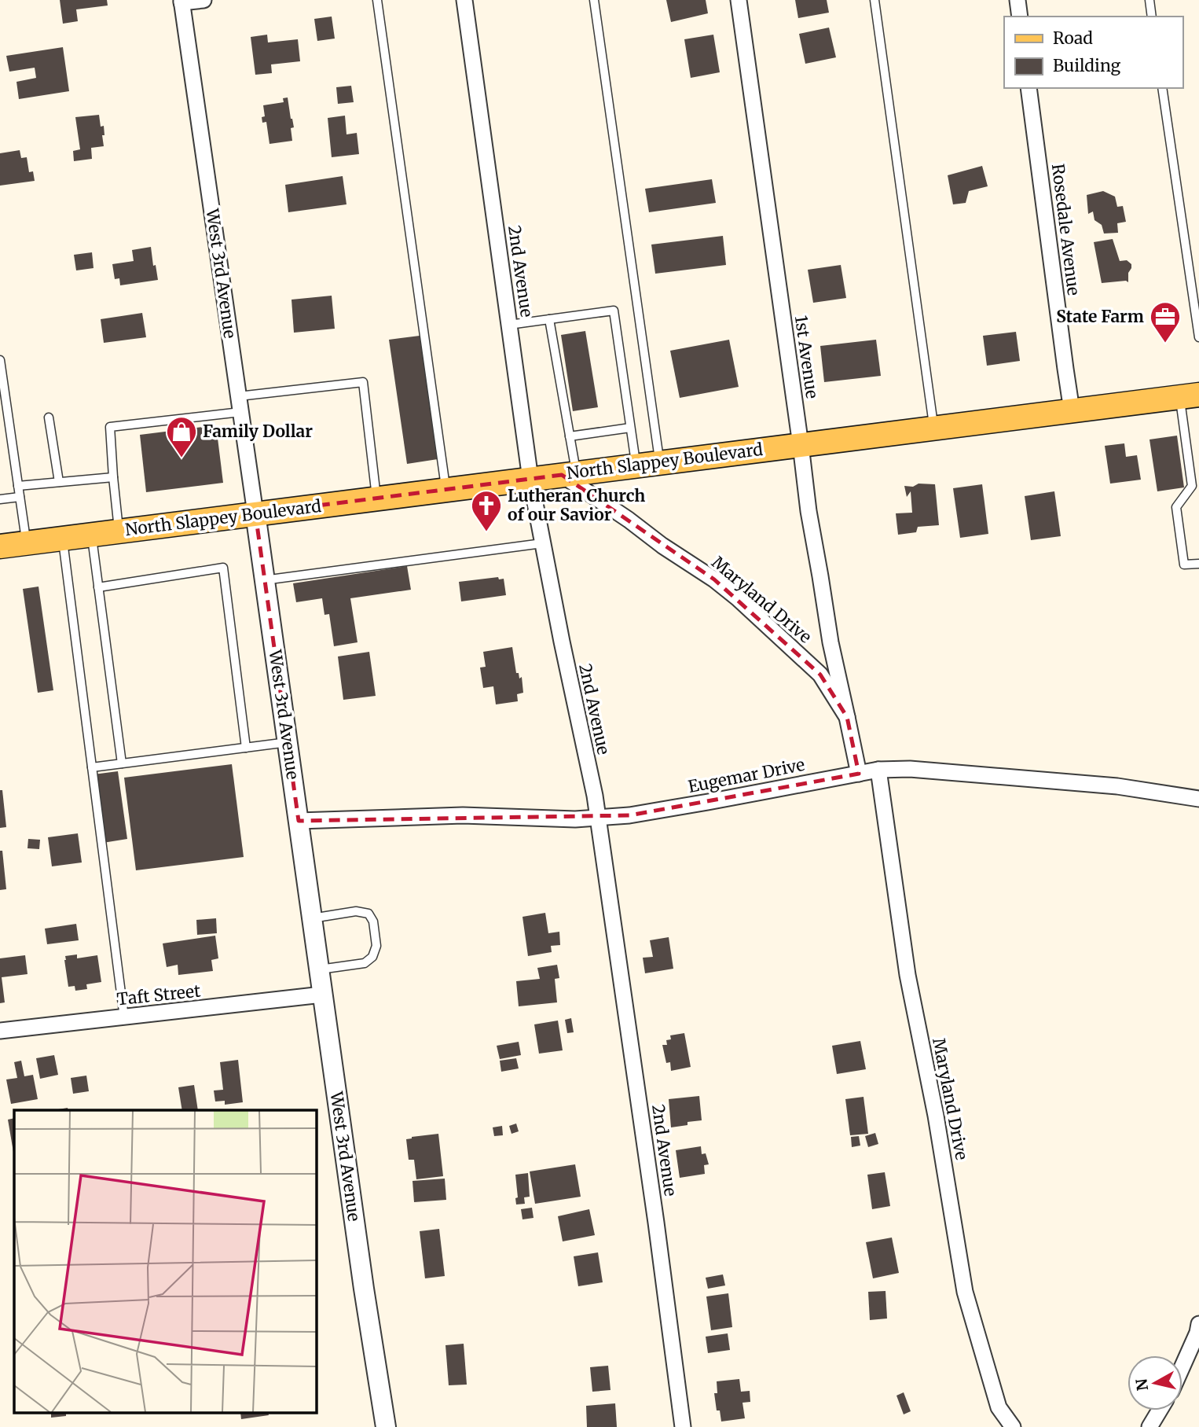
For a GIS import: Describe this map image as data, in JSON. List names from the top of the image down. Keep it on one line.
{"streets":{"main road":["North Slappey Boulevard"],"street":["Rosedale Avenue","2nd Avenue","West 3rd Avenue","1st Avenue","Maryland Drive","Eugemar Drive","Taft Street"]},"crossings":[["Rosedale Avenue","North Slappey Boulevard"],["2nd Avenue","North Slappey Boulevard"],["2nd Avenue","Eugemar Drive"],["West 3rd Avenue","North Slappey Boulevard"],["West 3rd Avenue","Eugemar Drive"],["West 3rd Avenue","Taft Street"],["1st Avenue","North Slappey Boulevard"],["1st Avenue","Maryland Drive"],["North Slappey Boulevard","Maryland Drive"],["Maryland Drive","Eugemar Drive"]],"places":{"office":["State Farm"],"shop":["Family Dollar"],"church":["Lutheran Church of our Savior"]},"legend":["Road","Building"],"north":"left"}
